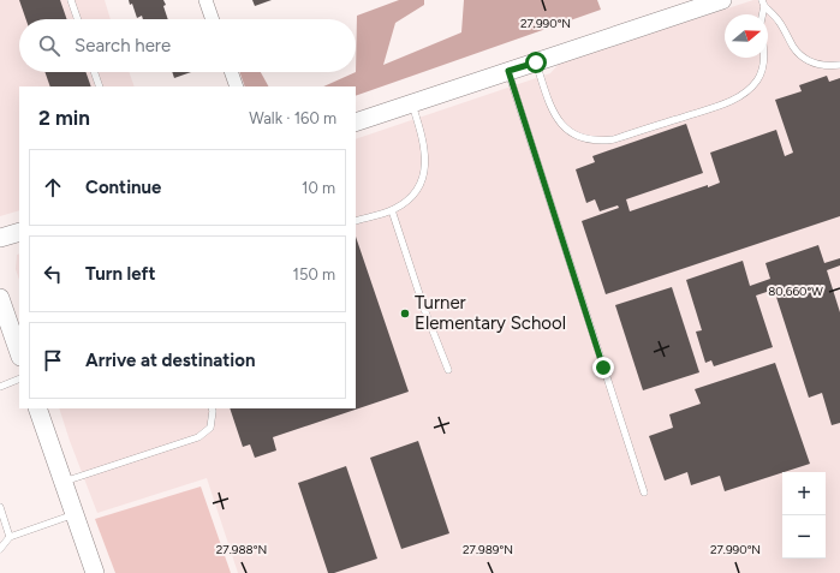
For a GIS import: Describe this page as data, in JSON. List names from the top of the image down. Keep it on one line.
{"places":["Turner Elementary School"],"north":"right","page":{"search":"Search here","heading":["2 min","Walk · 160 m"],"list":[["Continue","10 m"],["Turn left","150 m"],"Arrive at destination"],"map_buttons":["+","−"]},"coordinates":["27.990°N","80.660°W","27.988°N","27.989°N"]}
